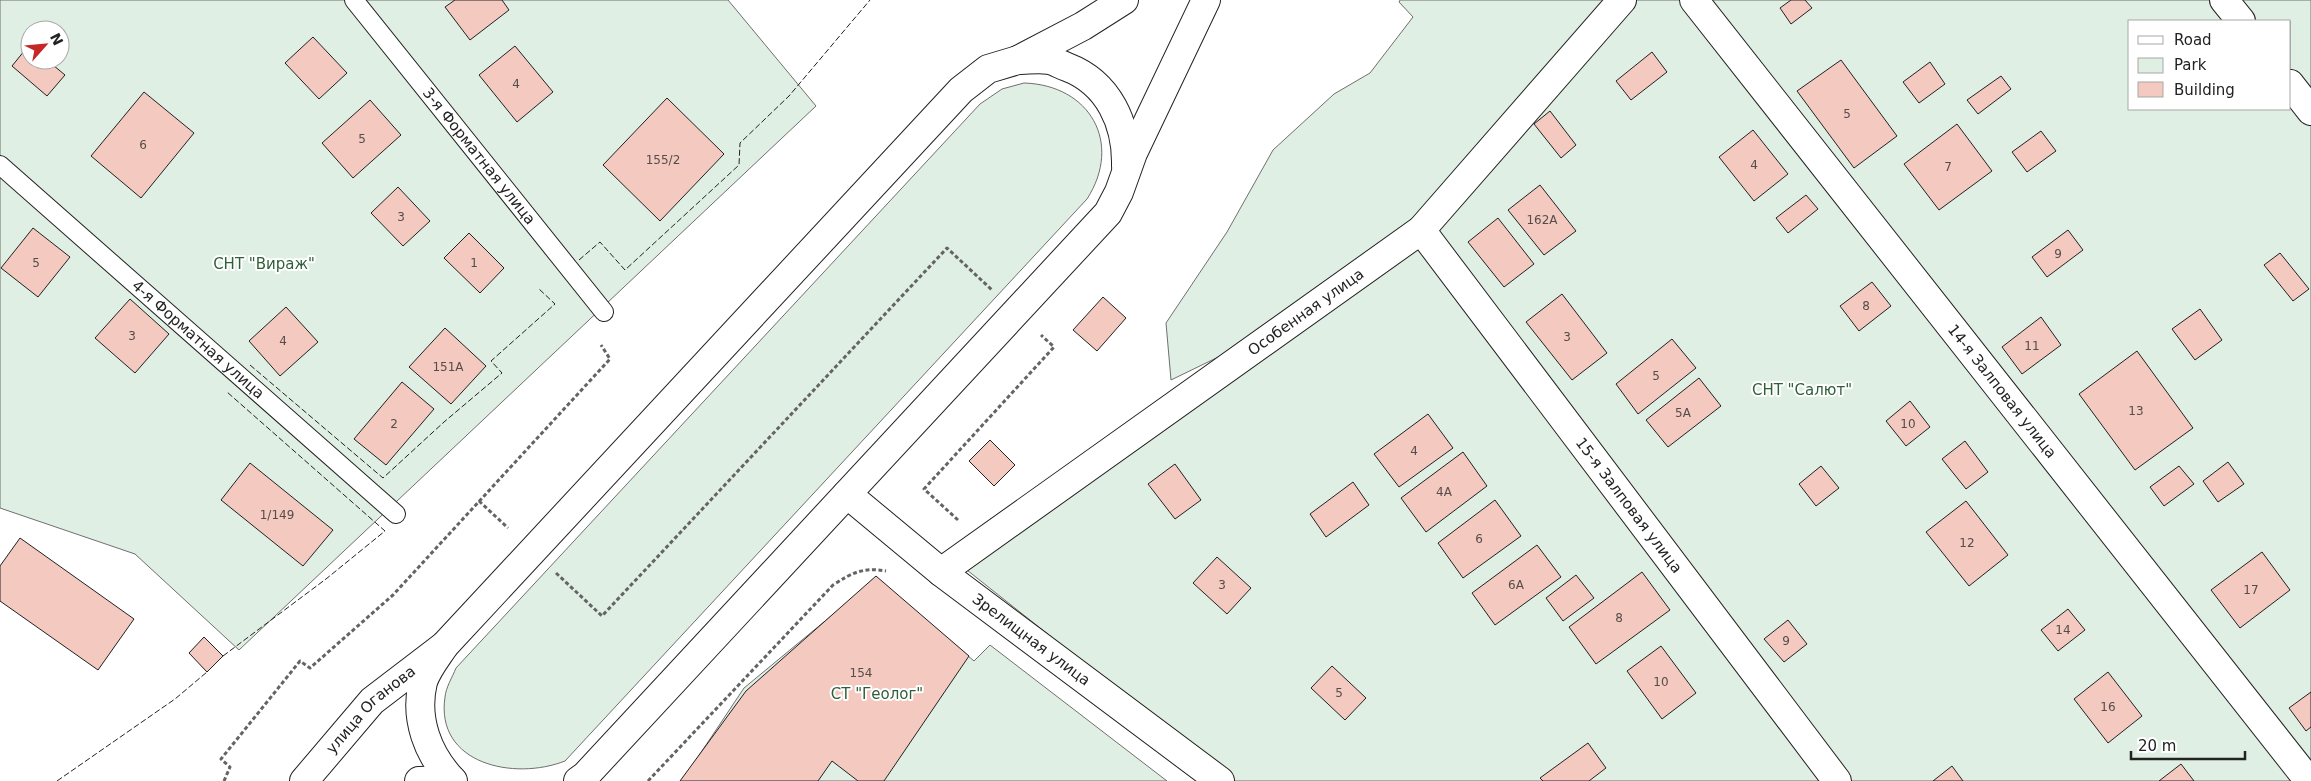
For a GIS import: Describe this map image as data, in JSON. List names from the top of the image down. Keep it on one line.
{"streets":{"street":["Особенная улица","14-я Залповая улица","15-я Залповая улица","Зрелищная улица","улица Оганова"],"lane":["3-я Форматная улица","4-я Форматная улица"]},"crossings":[["Особенная улица","15-я Залповая улица"],["Особенная улица","Зрелищная улица"]],"parks":["СНТ \"Вираж\"","СНТ \"Салют\"","СТ \"Геолог\""],"house_numbers":["4","5","5","6","155/2","4","7","3","162А","9","5","1","8","3","3","4","11","151А","5","13","5А","2","10","4","4А","1/149","6","12","3","6А","17","8","14","9","154","10","5","16"],"legend":["Road","Park","Building"],"scale_bar":"20 m","north":"top right"}
